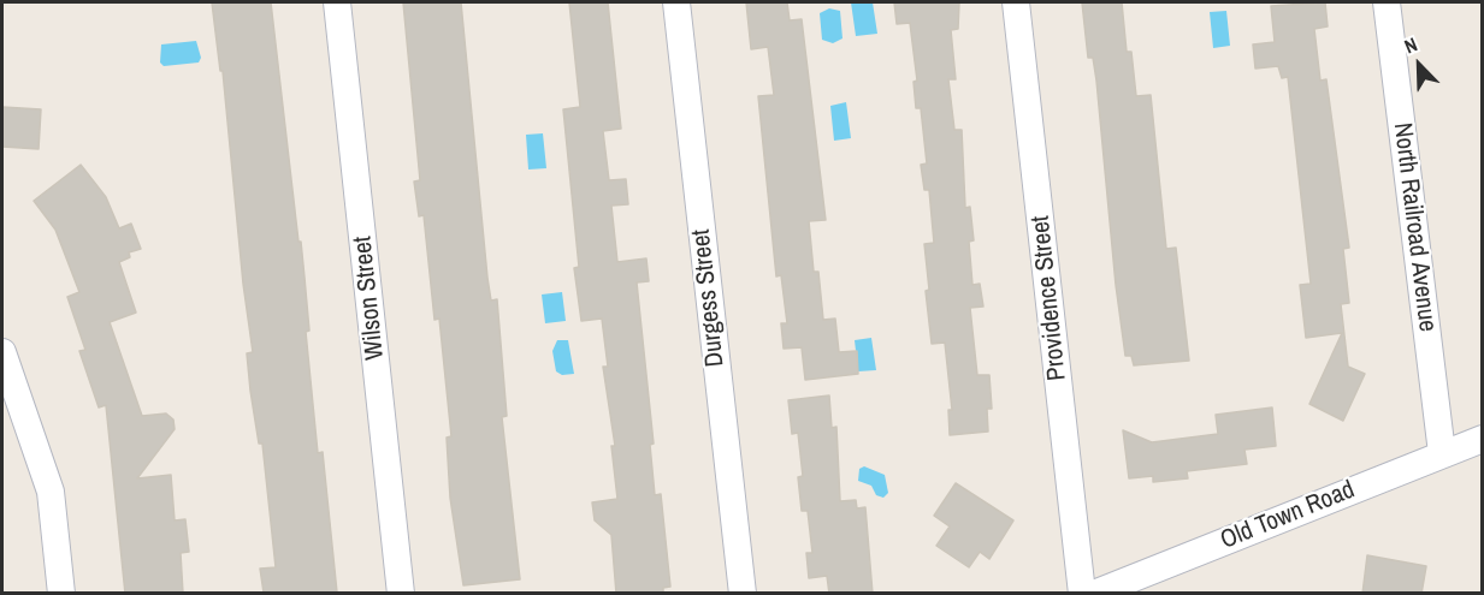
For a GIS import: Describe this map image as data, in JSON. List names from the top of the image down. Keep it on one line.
{"streets":{"street":["North Railroad Avenue","Wilson Street","Durgess Street","Providence Street","Old Town Road"]},"crossings":[["North Railroad Avenue","Old Town Road"]],"north":"top left"}
